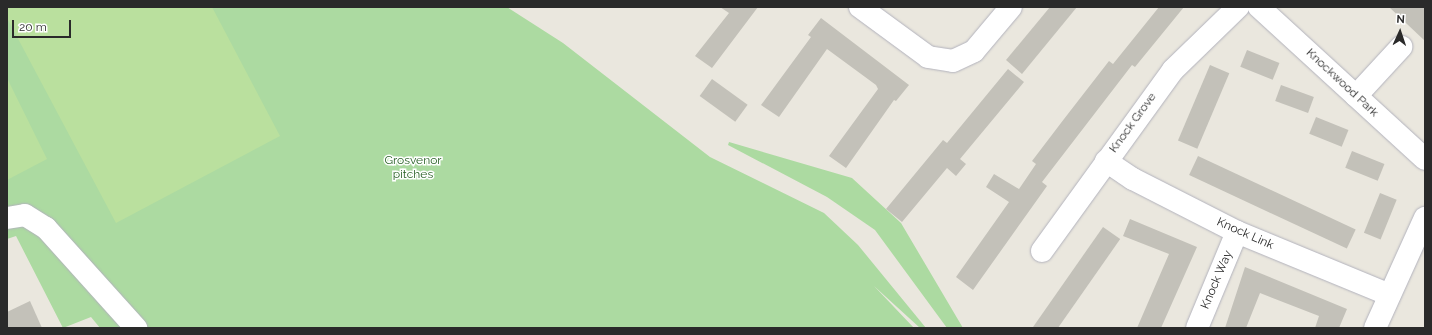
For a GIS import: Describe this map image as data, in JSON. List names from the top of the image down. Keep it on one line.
{"streets":{"street":["Knockwood Park","Knock Grove","Knock Link","Knock Way"]},"crossings":[["Knock Grove","Knock Link"],["Knock Link","Knock Way"]],"parks":["Grosvenor pitches"],"scale_bar":"20 m","north":"top"}
